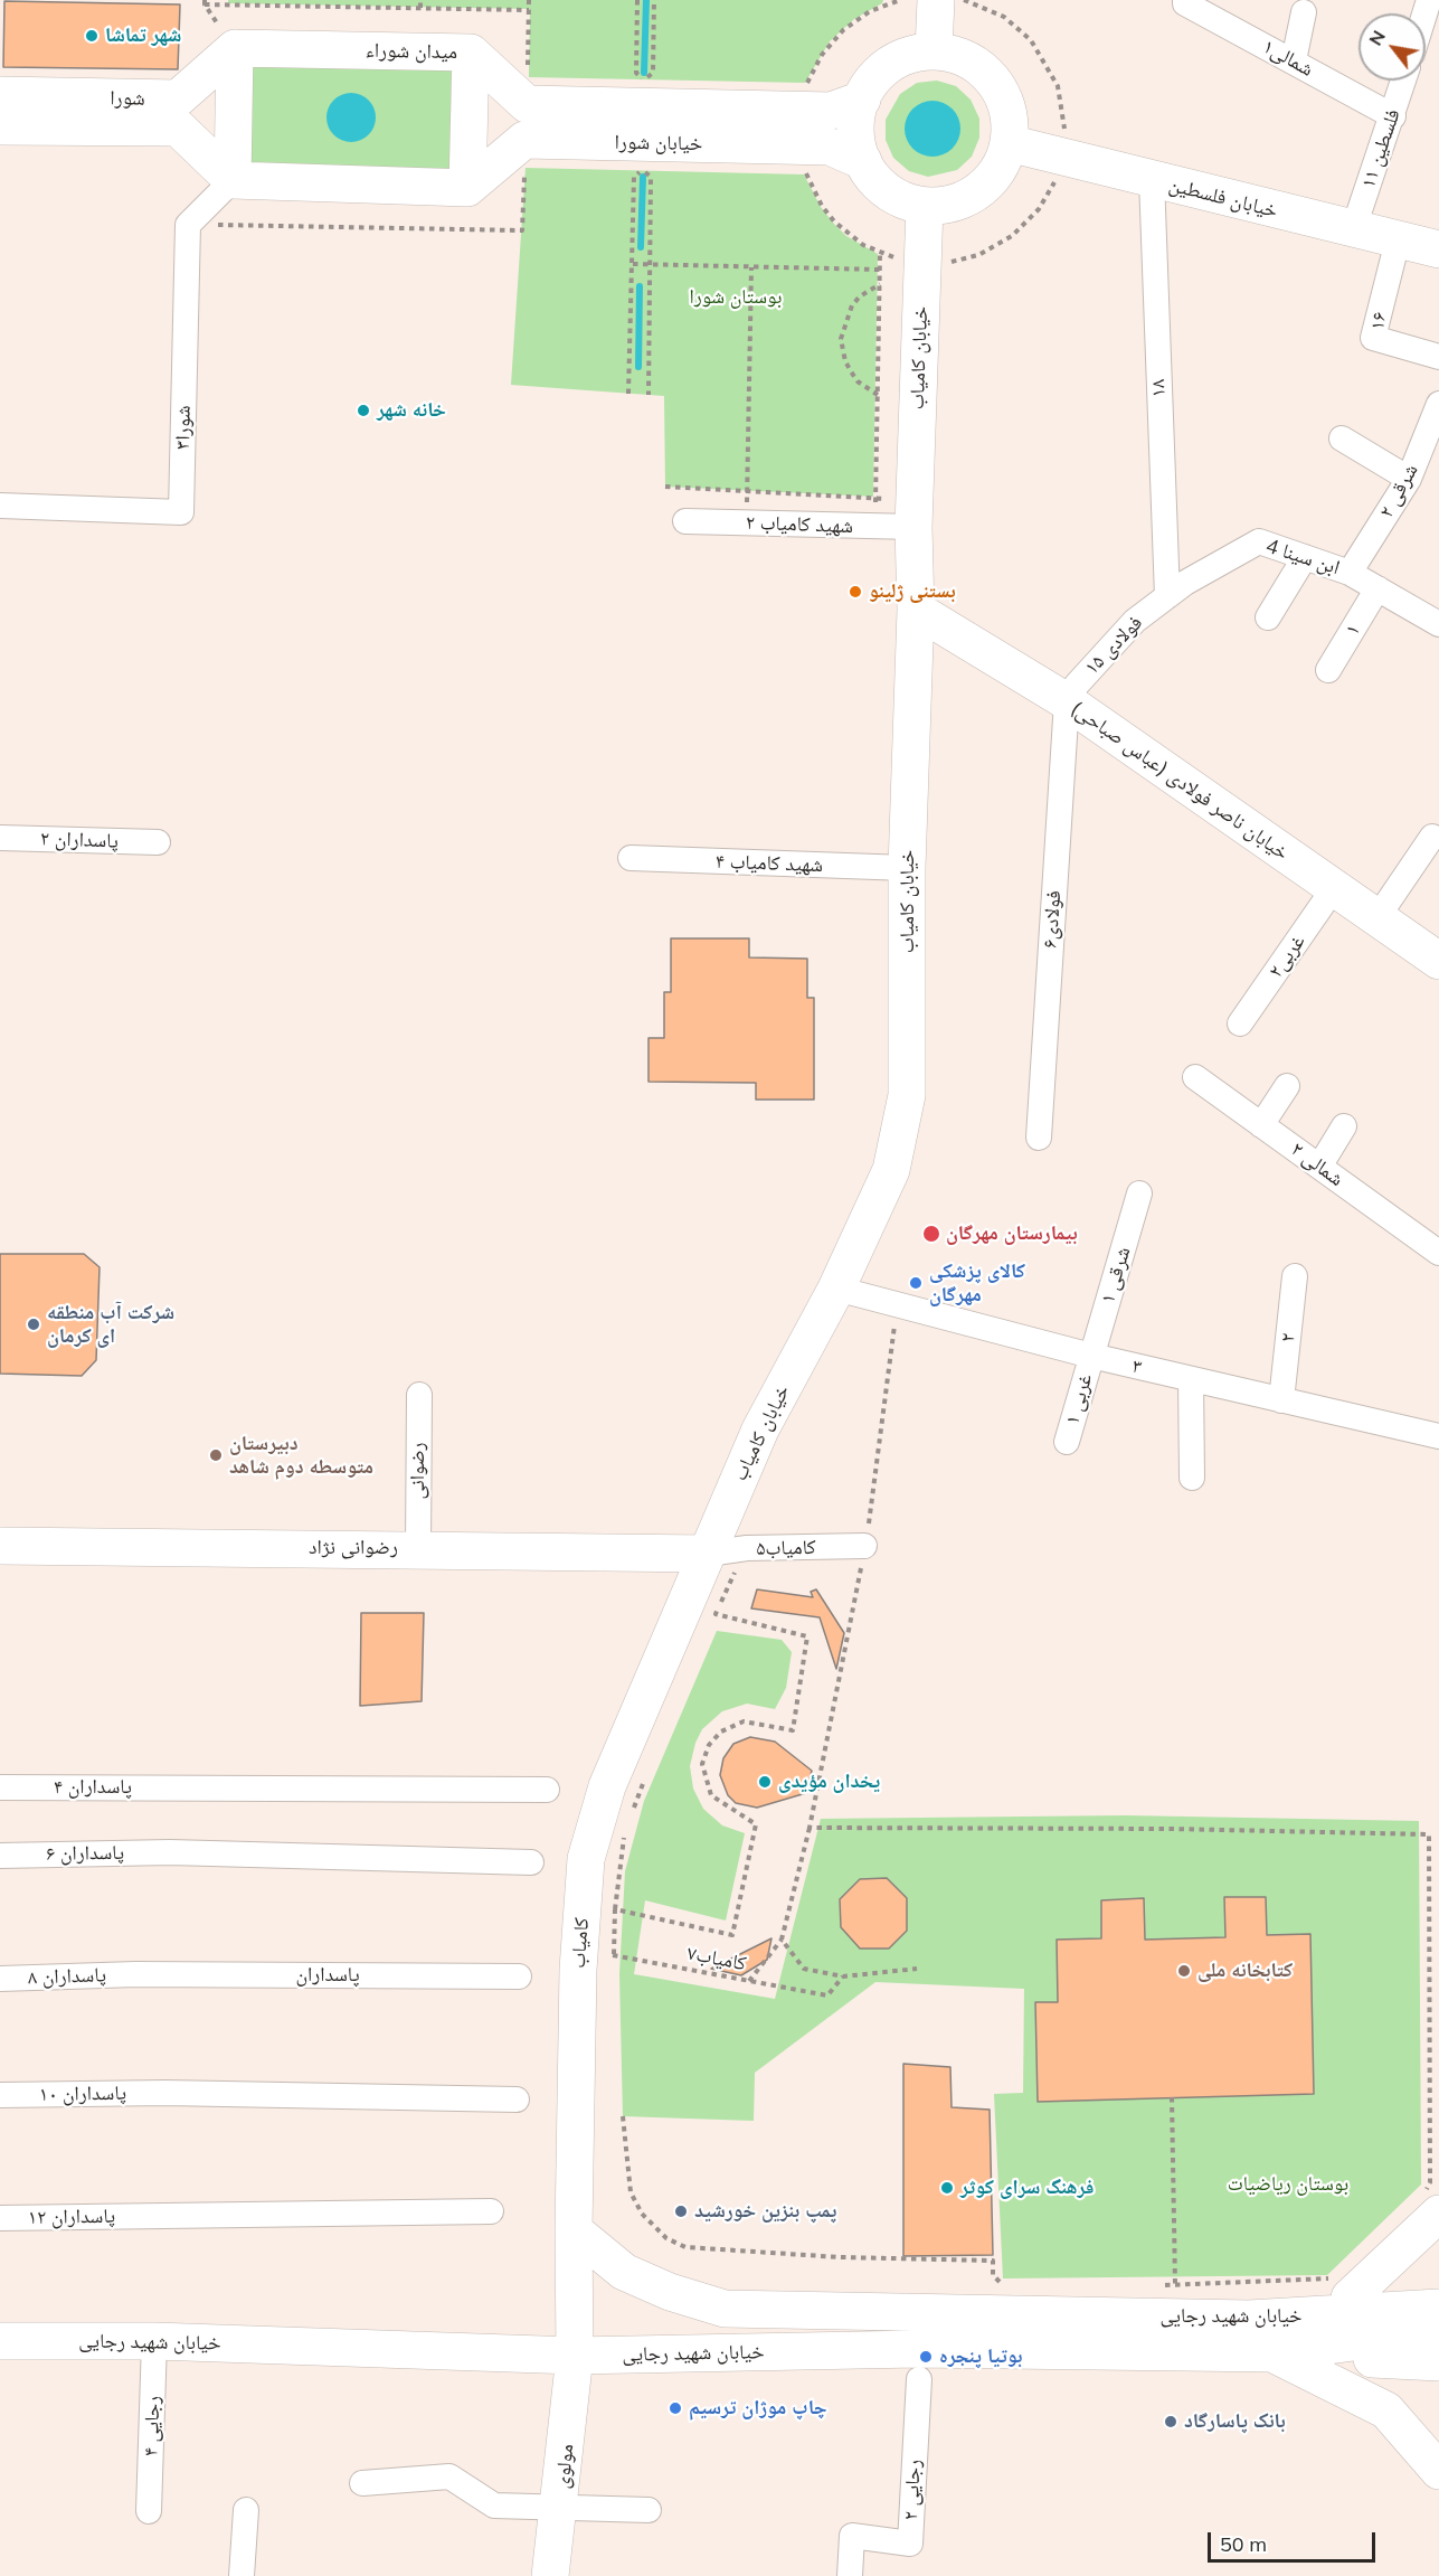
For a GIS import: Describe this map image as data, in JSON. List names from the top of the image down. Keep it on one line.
{"streets":{"main road":["میدان شوراء","شورا","خیابان شورا","خیابان فلسطین","خیابان کامیاب","خیابان ناصر فولادی (عباس صباحی)","رضوانی نژاد","کامیاب","خیابان شهید رجایی","مولوی"],"street":["شمالی۱","فلسطین ۱۱","۱۶","۱۸","شورا۳","۲ شرقی","شهید کامیاب ۲","ابن سینا 4","۱","فولادی ۱۵","پاسداران ۲","شهید کامیاب ۴","فولادی۶","غربی۲","۲ شمالی","۱ شرقی","۲","۳","۱ غربی","رضوانی","کامیاب۵","پاسداران ۴","پاسداران ۶","پاسداران","پاسداران ۸","پاسداران ۱۰","پاسداران ۱۲","رجایی ۴","رجایی ۲"],"path":["کامیاب۷"]},"crossings":[["میدان شوراء","شورا"],["میدان شوراء","خیابان شورا"],["شمالی۱","فلسطین ۱۱"],["شورا","شورا۳"],["خیابان شورا","خیابان فلسطین"],["خیابان شورا","خیابان کامیاب"],["فلسطین ۱۱","خیابان فلسطین"],["خیابان فلسطین","۱۶"],["خیابان فلسطین","خیابان کامیاب"],["خیابان فلسطین","۱۸"],["خیابان کامیاب","شهید کامیاب ۲"],["خیابان کامیاب","خیابان ناصر فولادی (عباس صباحی)"],["خیابان کامیاب","شهید کامیاب ۴"],["خیابان کامیاب","۳"],["خیابان کامیاب","رضوانی نژاد"],["خیابان کامیاب","کامیاب۵"],["خیابان کامیاب","کامیاب"],["۱۸","ابن سینا 4"],["۱۸","فولادی ۱۵"],["۲ شرقی","ابن سینا 4"],["ابن سینا 4","۱"],["ابن سینا 4","فولادی ۱۵"],["فولادی ۱۵","خیابان ناصر فولادی (عباس صباحی)"],["فولادی ۱۵","فولادی۶"],["خیابان ناصر فولادی (عباس صباحی)","فولادی۶"],["خیابان ناصر فولادی (عباس صباحی)","غربی۲"],["۱ شرقی","۳"],["۱ شرقی","۱ غربی"],["۲","۳"],["۳","۱ غربی"],["رضوانی","رضوانی نژاد"],["رضوانی نژاد","کامیاب۵"],["رضوانی نژاد","کامیاب"],["کامیاب۵","کامیاب"],["کامیاب","خیابان شهید رجایی"],["کامیاب","مولوی"],["پاسداران","پاسداران ۸"],["خیابان شهید رجایی","رجایی ۴"],["خیابان شهید رجایی","مولوی"]],"parks":["بوستان شورا","بوستان ریاضیات"],"places":["شهر تماشا","خانه شهر","بستنی ژلینو","بیمارستان مهرگان","کالای پزشکی مهرگان","شرکت آب منطقه ای کرمان","دبیرستان متوسطه دوم شاهد","یخدان مؤیدی","کتابخانه ملی","فرهنگ سرای کوثر","پمپ بنزین خورشید","بوتیا پنجره","چاپ موژان ترسیم","بانک پاسارگاد"],"scale_bar":"50 m","north":"top left"}
